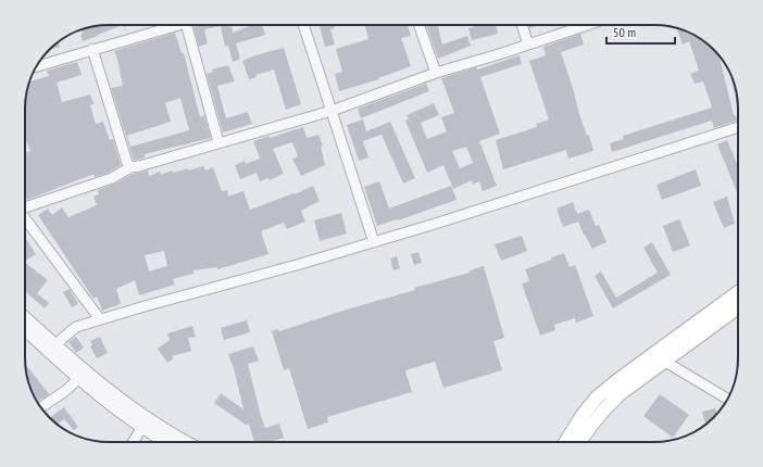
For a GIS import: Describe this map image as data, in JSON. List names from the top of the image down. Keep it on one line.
{"scale_bar":"50 m"}
